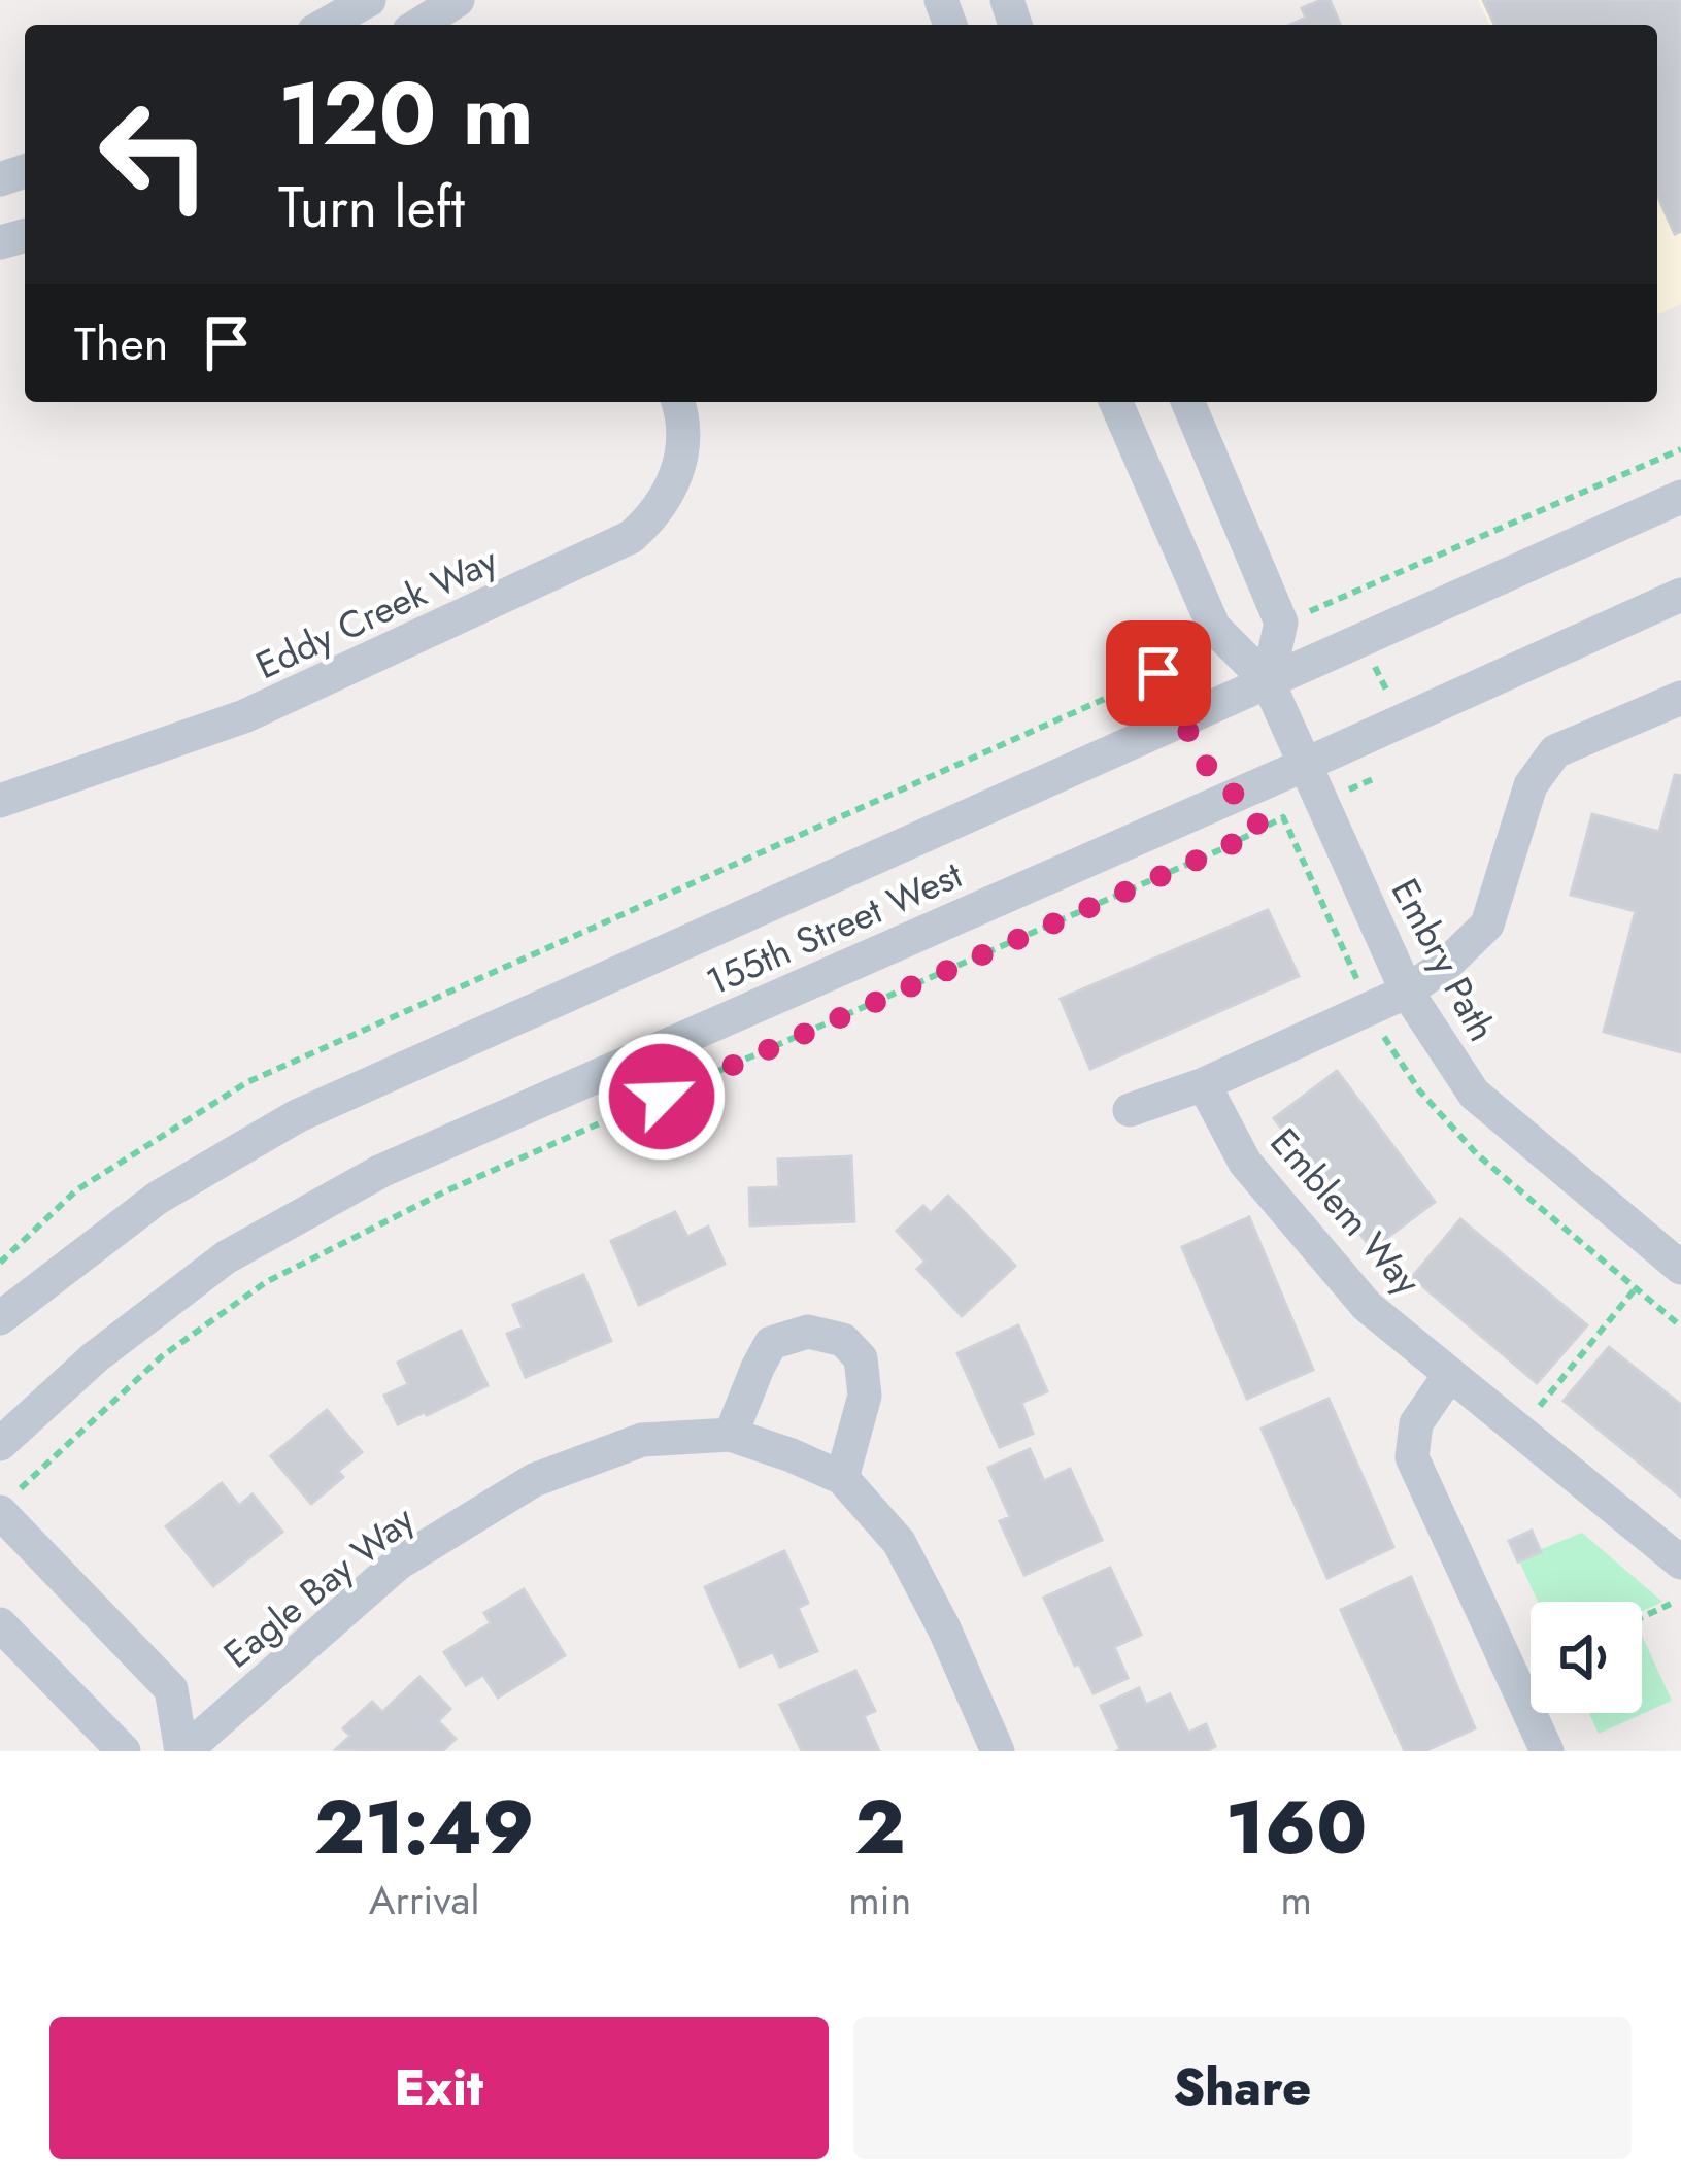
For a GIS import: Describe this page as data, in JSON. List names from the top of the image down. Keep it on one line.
{"streets":{"street":["Eddy Creek Way","155th Street West","Embry Path","Emblem Way","Eagle Bay Way"]},"crossings":[["155th Street West","Embry Path"]],"page":{"turn":["120 m","Turn left"],"then":"Then","eta":["21:49","Arrival","2","min","160","m"],"buttons":["Exit","Share"]}}
